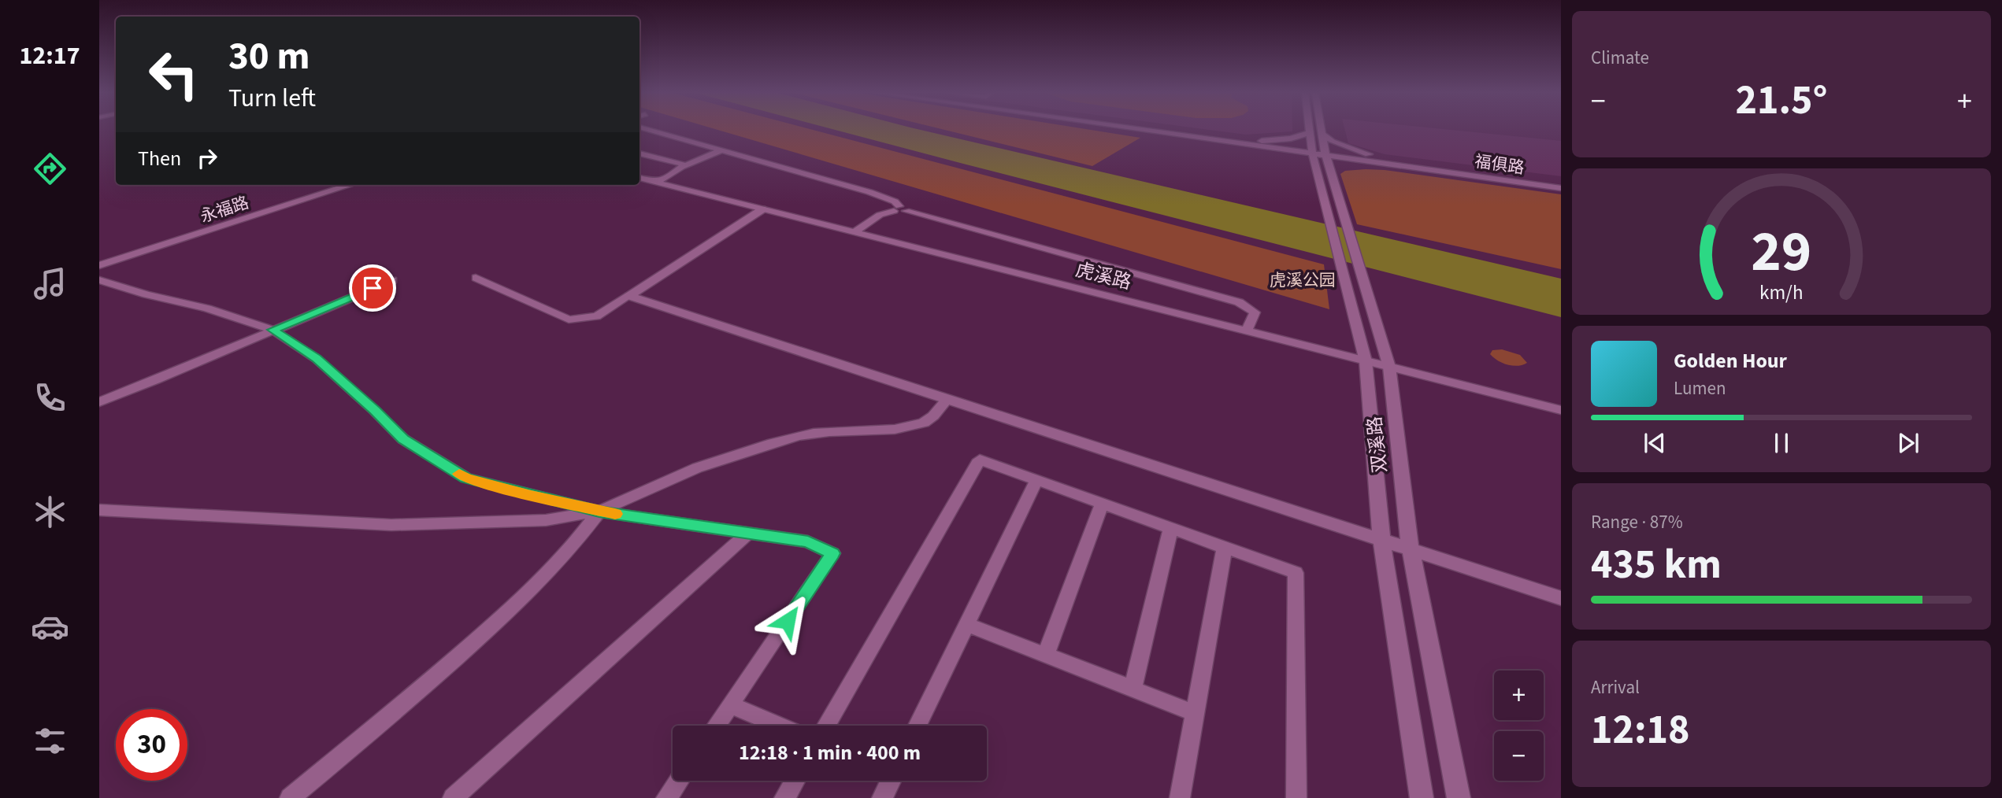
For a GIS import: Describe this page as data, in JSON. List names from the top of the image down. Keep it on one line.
{"streets":{"street":["福俱路","永福路","虎溪路","双溪路"]},"crossings":[["福俱路","双溪路"],["虎溪路","双溪路"]],"parks":["虎溪公园"],"page":{"tabs":"12:17","tile":["Climate",["Range · 87%","435 km"],["Arrival","12:18"]],"turn":["30 m","Turn left"],"heat":["−","21.5°","+"],"then":"Then","song":["Golden Hour","Lumen"],"map_buttons":["+","−"],"limit":"30","trip":"12:18 · 1 min · 400 m","gauge":["29","km/h"]}}
